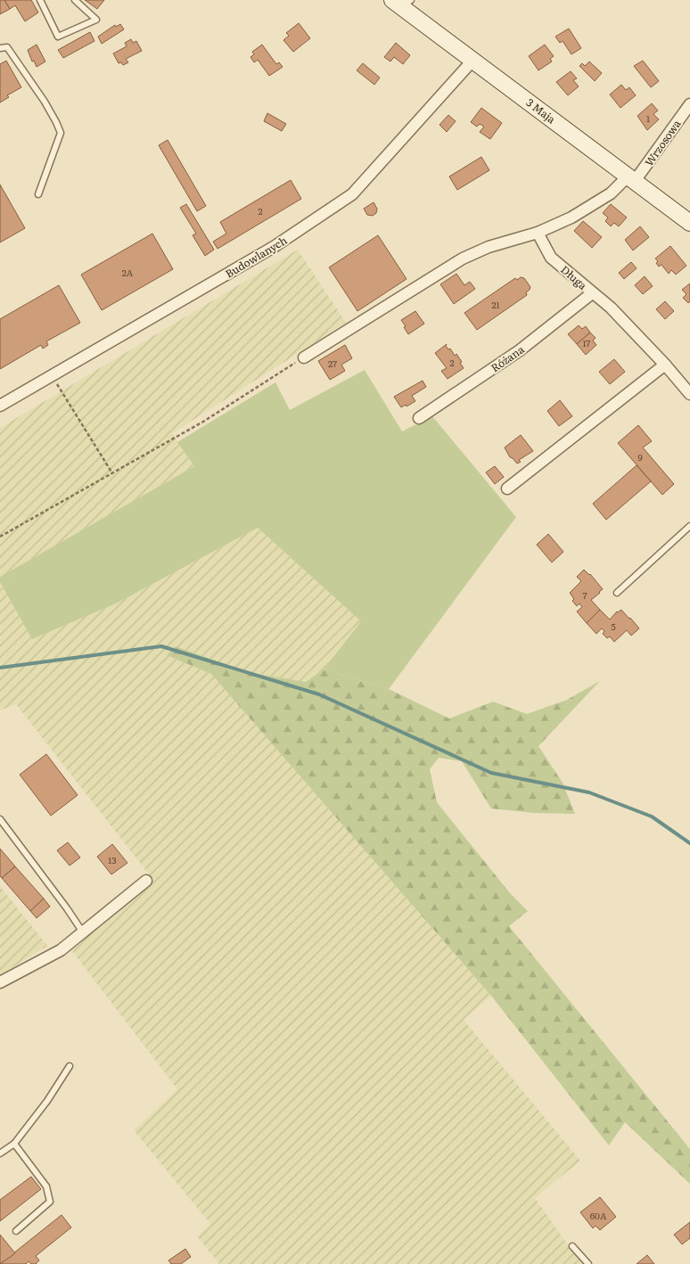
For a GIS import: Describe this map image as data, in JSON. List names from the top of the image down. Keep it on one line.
{"streets":{"street":["3 Maja","Wrzosowa","Budowlanych","Długa","Różana"]},"crossings":[["3 Maja","Wrzosowa"],["3 Maja","Budowlanych"],["Długa","Różana"]],"house_numbers":["1","2","2A","21","17","2","27","9","7","5","13","60A"]}
